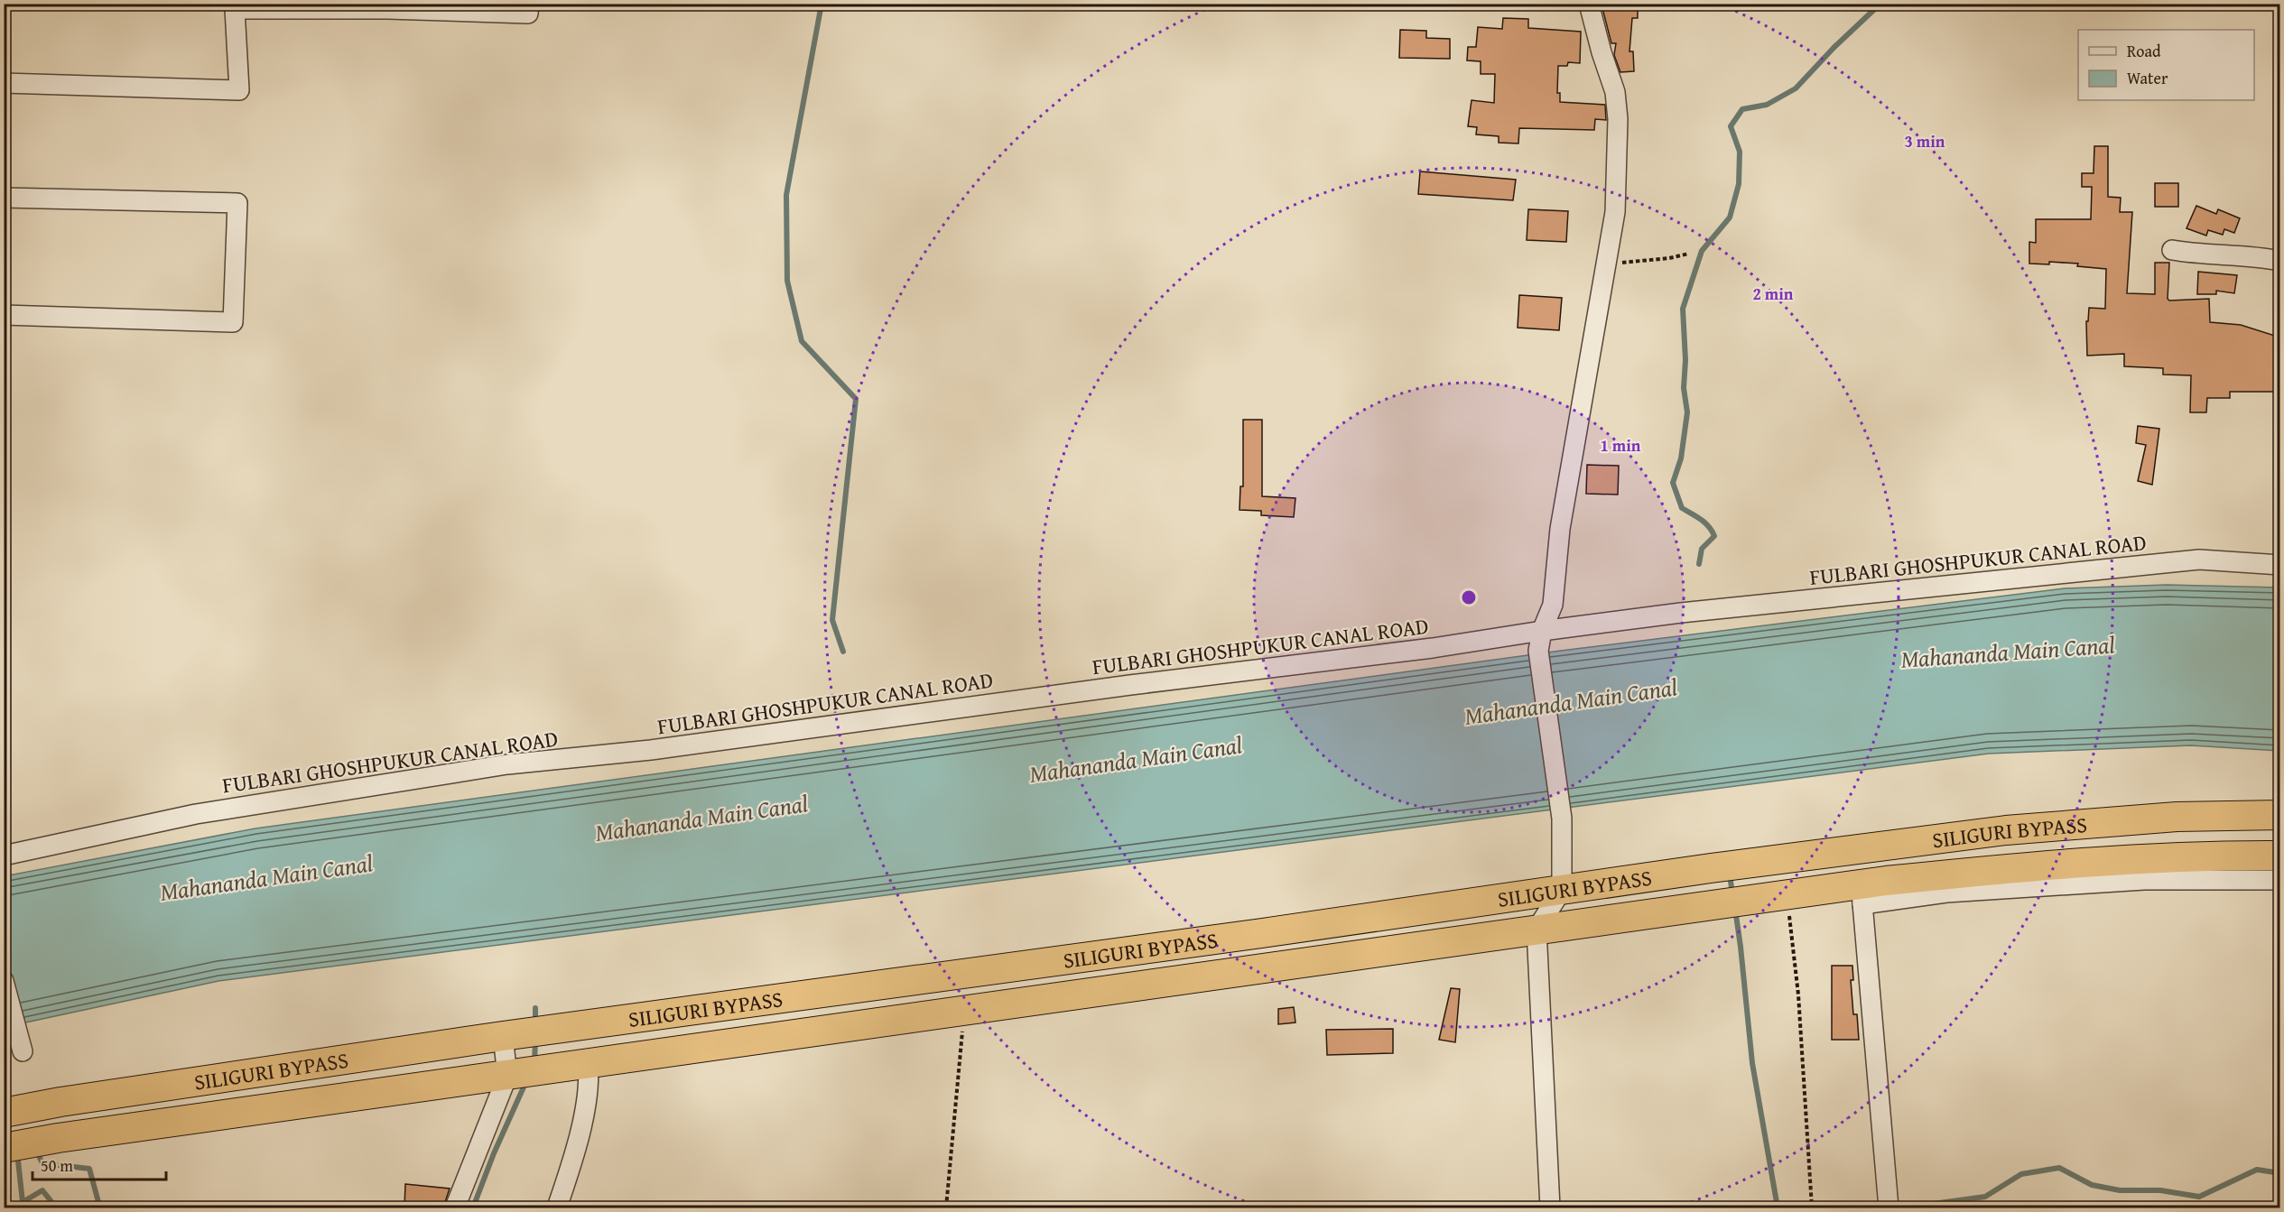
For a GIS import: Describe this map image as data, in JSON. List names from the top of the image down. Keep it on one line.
{"streets":{"highway":["SILIGURI BYPASS"],"street":["FULBARI GHOSHPUKUR CANAL ROAD"]},"water":["Mahananda Main Canal"],"legend":["Road","Water"],"scale_bar":"50 m","rings":["3 min","2 min","1 min"]}
